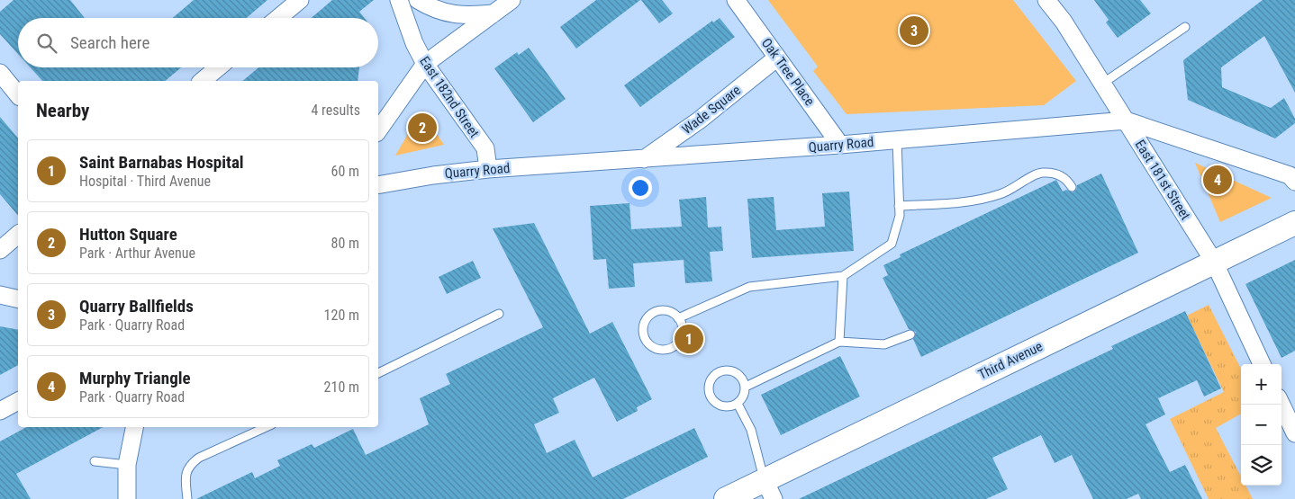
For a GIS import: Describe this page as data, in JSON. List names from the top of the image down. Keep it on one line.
{"streets":{"main road":["Third Avenue"],"street":["Oak Tree Place","East 182nd Street","Wade Square","Quarry Road","East 181st Street"]},"crossings":[["Oak Tree Place","Wade Square"],["Oak Tree Place","Quarry Road"],["East 182nd Street","Quarry Road"],["Wade Square","Quarry Road"],["Quarry Road","East 181st Street"],["East 181st Street","Third Avenue"]],"page":{"pins":["3","2","4","1"],"search":"Search here","heading":["Nearby","4 results"],"list":[{"mark":"1","name":"Saint Barnabas Hospital","note":"Hospital · Third Avenue","value":"60 m"},{"mark":"2","name":"Hutton Square","note":"Park · Arthur Avenue","value":"80 m"},{"mark":"3","name":"Quarry Ballfields","note":"Park · Quarry Road","value":"120 m"},{"mark":"4","name":"Murphy Triangle","note":"Park · Quarry Road","value":"210 m"}],"map_buttons":["+","−"]}}
